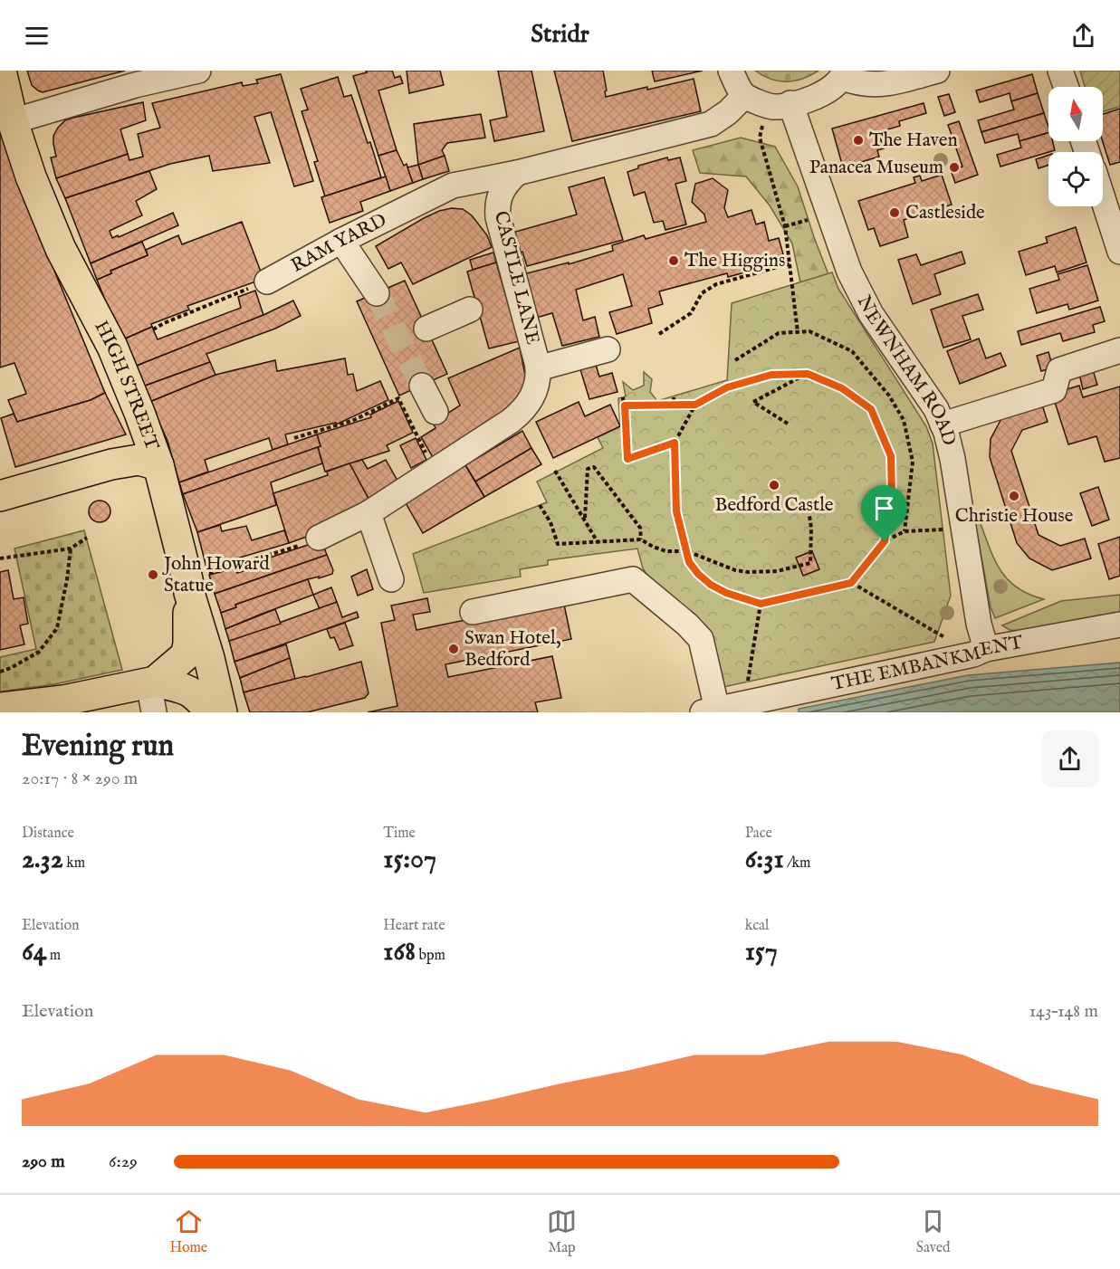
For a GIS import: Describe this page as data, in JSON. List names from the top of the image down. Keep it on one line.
{"streets":{"main road":["HIGH STREET"],"street":["RAM YARD","CASTLE LANE","NEWNHAM ROAD","THE EMBANKMENT"]},"crossings":[["RAM YARD","CASTLE LANE"],["NEWNHAM ROAD","THE EMBANKMENT"]],"places":["The Haven","Panacea Museum","Castleside","The Higgins","Bedford Castle","Christie House","John Howard Statue","Swan Hotel, Bedford"],"north":"top","page":{"header":"Stridr","heading":["Evening run","20:17 · 8 × 290 m"],"stats":[["Distance","2.32 km"],["Time","15:07"],["Pace","6:31 /km"],["Elevation","64 m"],["Heart rate","168 bpm"],["kcal","157"]],"chart":["Elevation","143–148 m"],"list":[{"name":"290 m","note":"6:29"}],"tabs":["Home","Map","Saved"]}}
